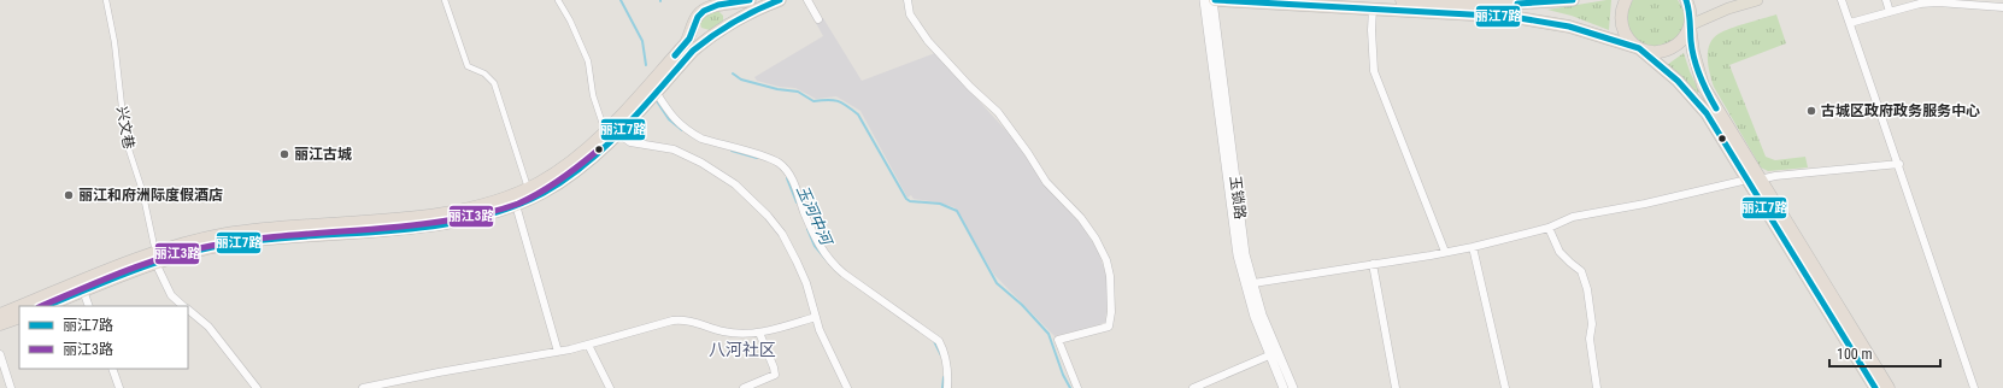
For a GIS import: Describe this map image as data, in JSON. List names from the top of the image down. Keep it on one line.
{"streets":{"street":["兴文巷","玉锁路"]},"districts":["八河社区"],"water":["玉河中河"],"places":["古城区政府政务服务中心","丽江古城","丽江和府洲际度假酒店"],"lines":["transit line 丽江7路","transit line 丽江3路"],"legend":["丽江7路","丽江3路"],"scale_bar":"100 m"}
